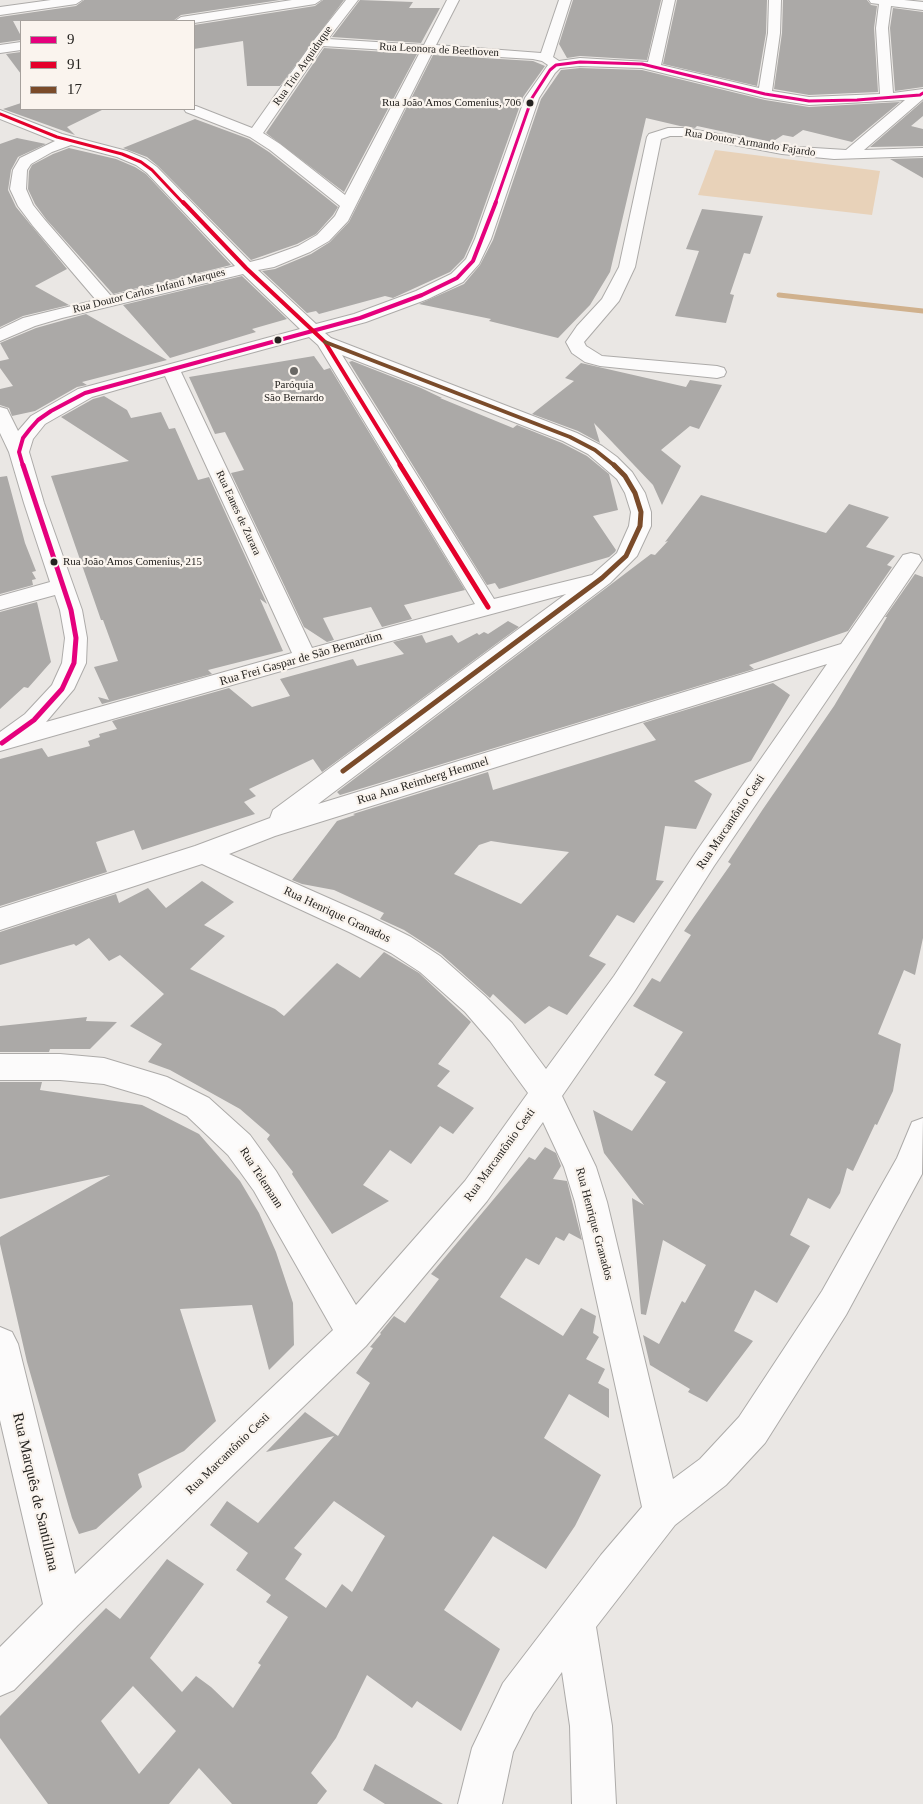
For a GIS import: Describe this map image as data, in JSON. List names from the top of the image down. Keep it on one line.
{"streets":{"street":["Rua Leonora de Beethoven","Rua Trio Arquiduque","Rua Doutor Armando Fajardo","Rua Doutor Carlos Infanti Marques","Rua Eanes de Zurara","Rua Frei Gaspar de São Bernardim","Rua Ana Reimberg Hemmel","Rua Marcantônio Cesti","Rua Henrique Granados","Rua Telemann","Rua Marquês de Santillana"]},"crossings":[["Rua Leonora de Beethoven","Rua Trio Arquiduque"],["Rua Leonora de Beethoven","Rua Doutor Carlos Infanti Marques"],["Rua Eanes de Zurara","Rua Frei Gaspar de São Bernardim"],["Rua Ana Reimberg Hemmel","Rua Marcantônio Cesti"],["Rua Ana Reimberg Hemmel","Rua Henrique Granados"],["Rua Marcantônio Cesti","Rua Henrique Granados"],["Rua Marcantônio Cesti","Rua Telemann"],["Rua Marcantônio Cesti","Rua Marquês de Santillana"]],"places":["Rua João Amos Comenius, 706","Paróquia São Bernardo","Rua João Amos Comenius, 215"],"lines":["transit line 9","transit line 91","transit line 17"],"legend":["9","91","17"]}
